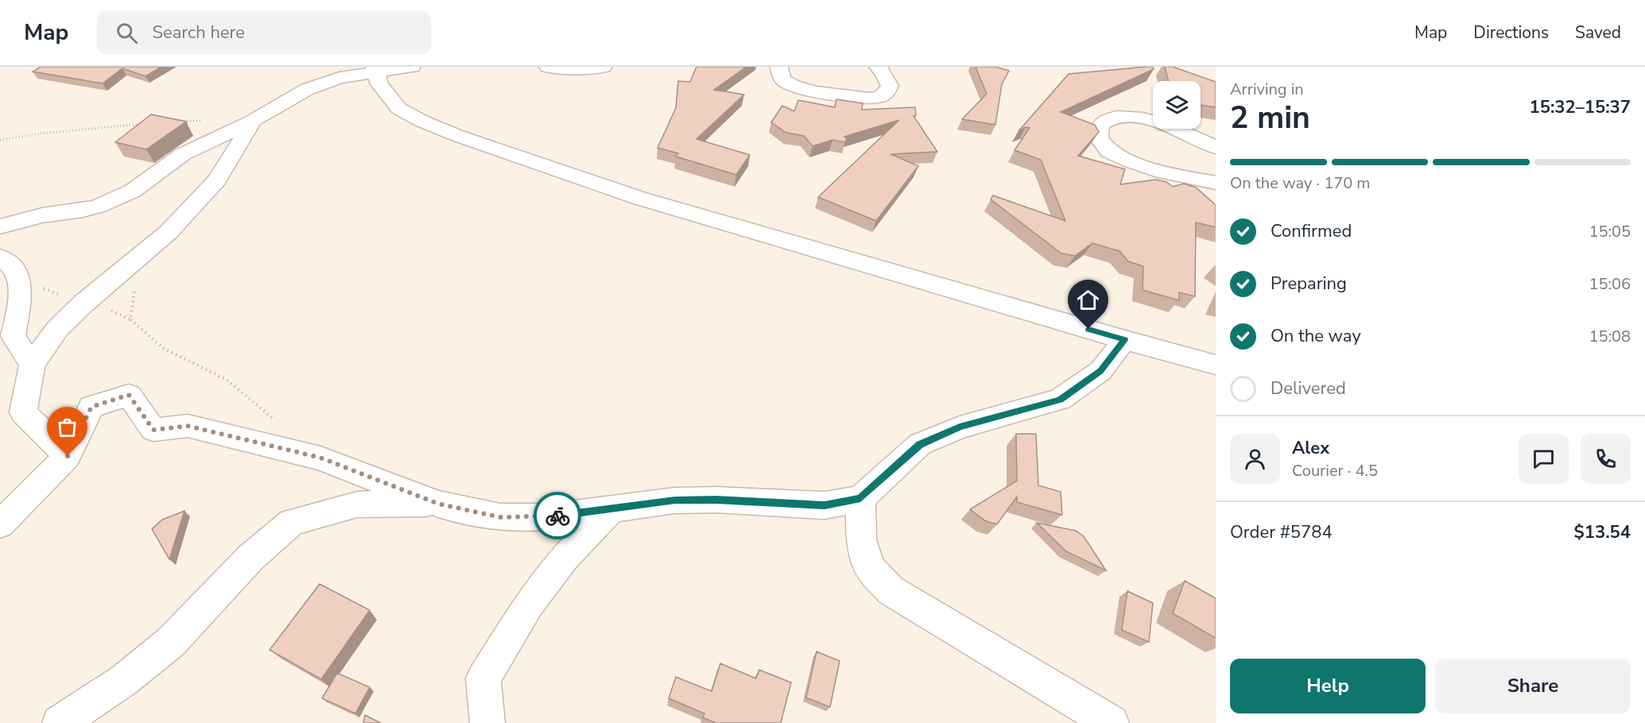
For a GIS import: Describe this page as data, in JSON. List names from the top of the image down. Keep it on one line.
{"page":{"header":"Map","search":"Search here","nav":["Map","Directions","Saved"],"heading":["2 min","Arriving in","15:32–15:37"],"panel":["Alex","Courier · 4.5","Order #5784","$13.54"],"bar":"On the way · 170 m","list":[["Confirmed","15:05"],["Preparing","15:06"],["On the way","15:08"],"Delivered"],"buttons":["Help","Share"]}}
